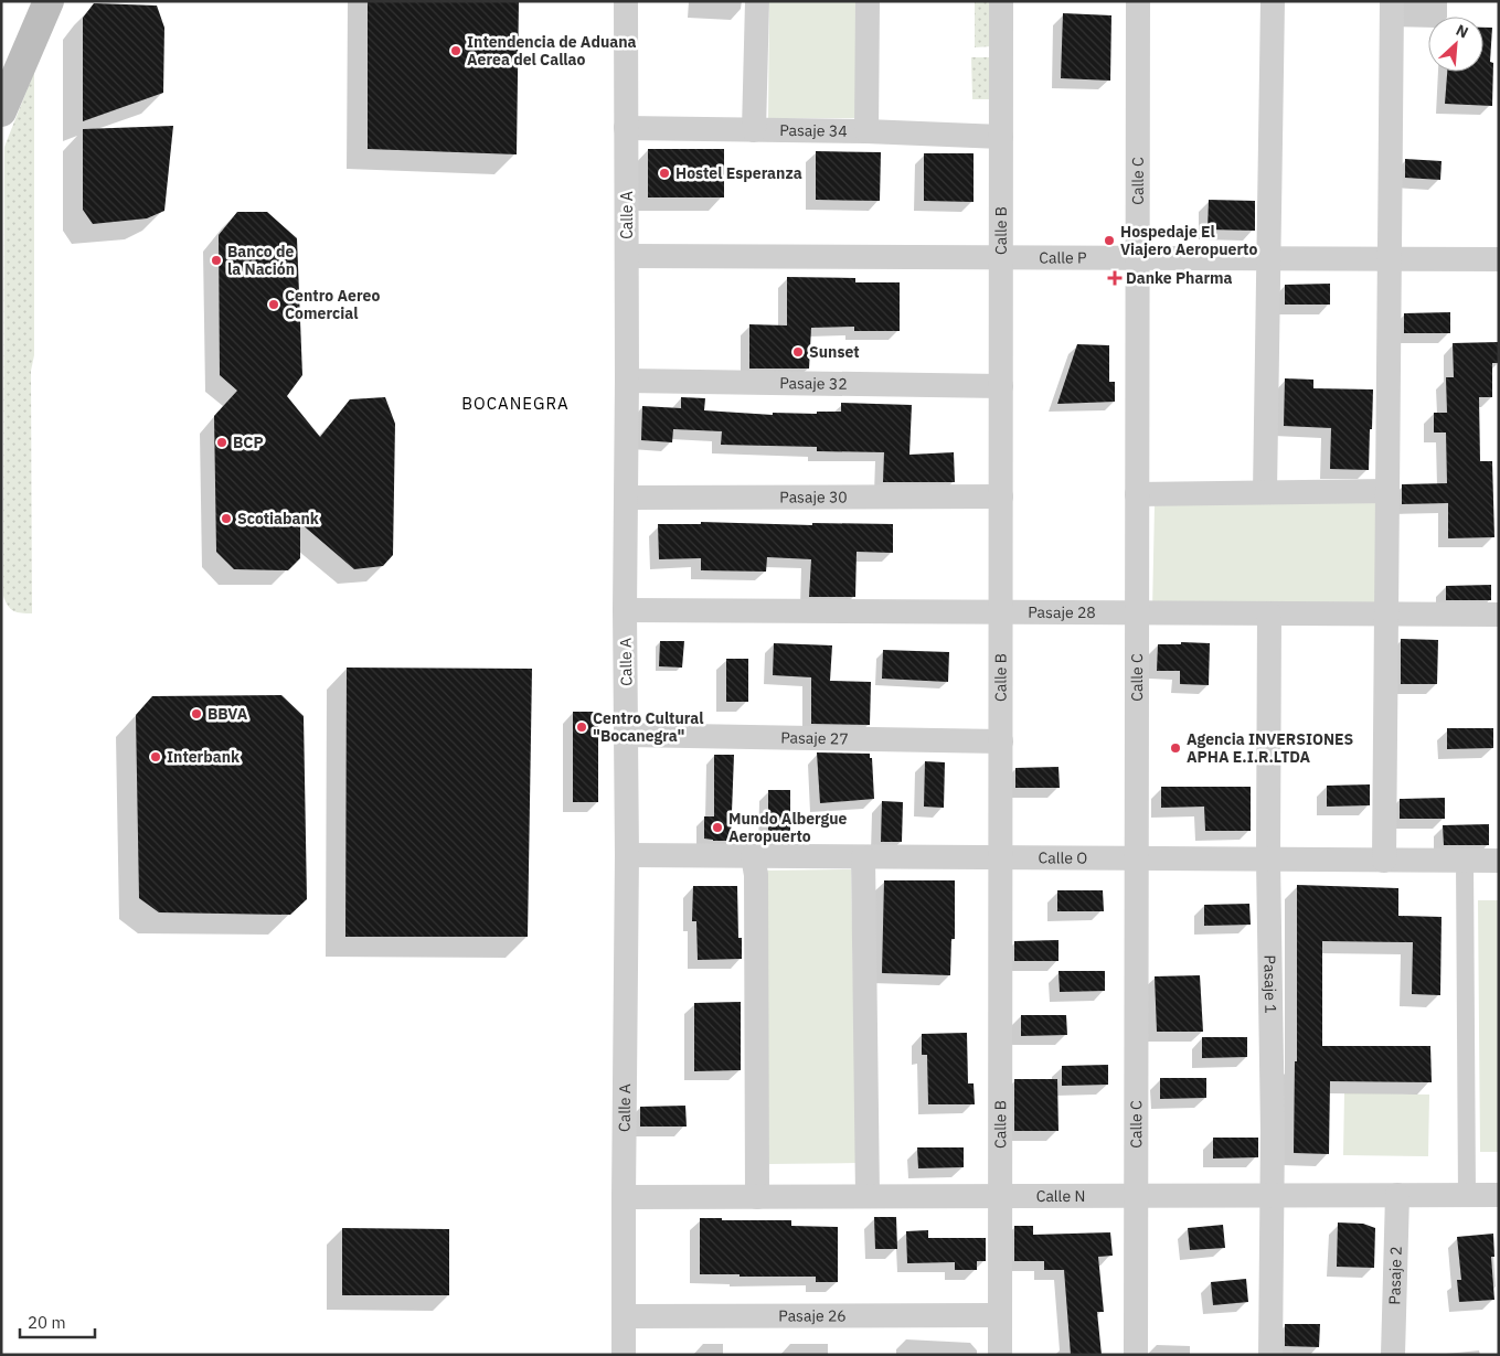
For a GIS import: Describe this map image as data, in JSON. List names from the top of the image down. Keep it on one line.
{"streets":{"street":["Pasaje 34","Calle C","Calle A","Calle B","Calle P","Pasaje 32","Pasaje 30","Pasaje 28","Pasaje 27","Calle O","Pasaje 1","Calle N","Pasaje 2","Pasaje 26"]},"crossings":[["Pasaje 34","Calle A"],["Pasaje 34","Calle B"],["Calle C","Calle P"],["Calle C","Pasaje 28"],["Calle C","Calle O"],["Calle C","Calle N"],["Calle A","Calle P"],["Calle A","Pasaje 32"],["Calle A","Pasaje 30"],["Calle A","Pasaje 28"],["Calle A","Pasaje 27"],["Calle A","Calle O"],["Calle A","Calle N"],["Calle A","Pasaje 26"],["Calle B","Calle P"],["Calle B","Pasaje 32"],["Calle B","Pasaje 30"],["Calle B","Pasaje 28"],["Calle B","Pasaje 27"],["Calle B","Calle O"],["Calle B","Calle N"],["Calle B","Pasaje 26"],["Pasaje 28","Pasaje 1"],["Calle O","Pasaje 1"],["Pasaje 1","Calle N"],["Calle N","Pasaje 2"]],"districts":["BOCANEGRA"],"places":{"other":["Intendencia de Aduana Aerea del Callao","Hostel Esperanza","Hospedaje El Viajero Aeropuerto","Banco de la Nación","Centro Aereo Comercial","Sunset","BCP","Scotiabank","BBVA","Centro Cultural \"Bocanegra\"","Agencia INVERSIONES APHA E.I.R.LTDA","Interbank","Mundo Albergue Aeropuerto"],"health":["Danke Pharma"]},"scale_bar":"20 m","north":"top right"}
